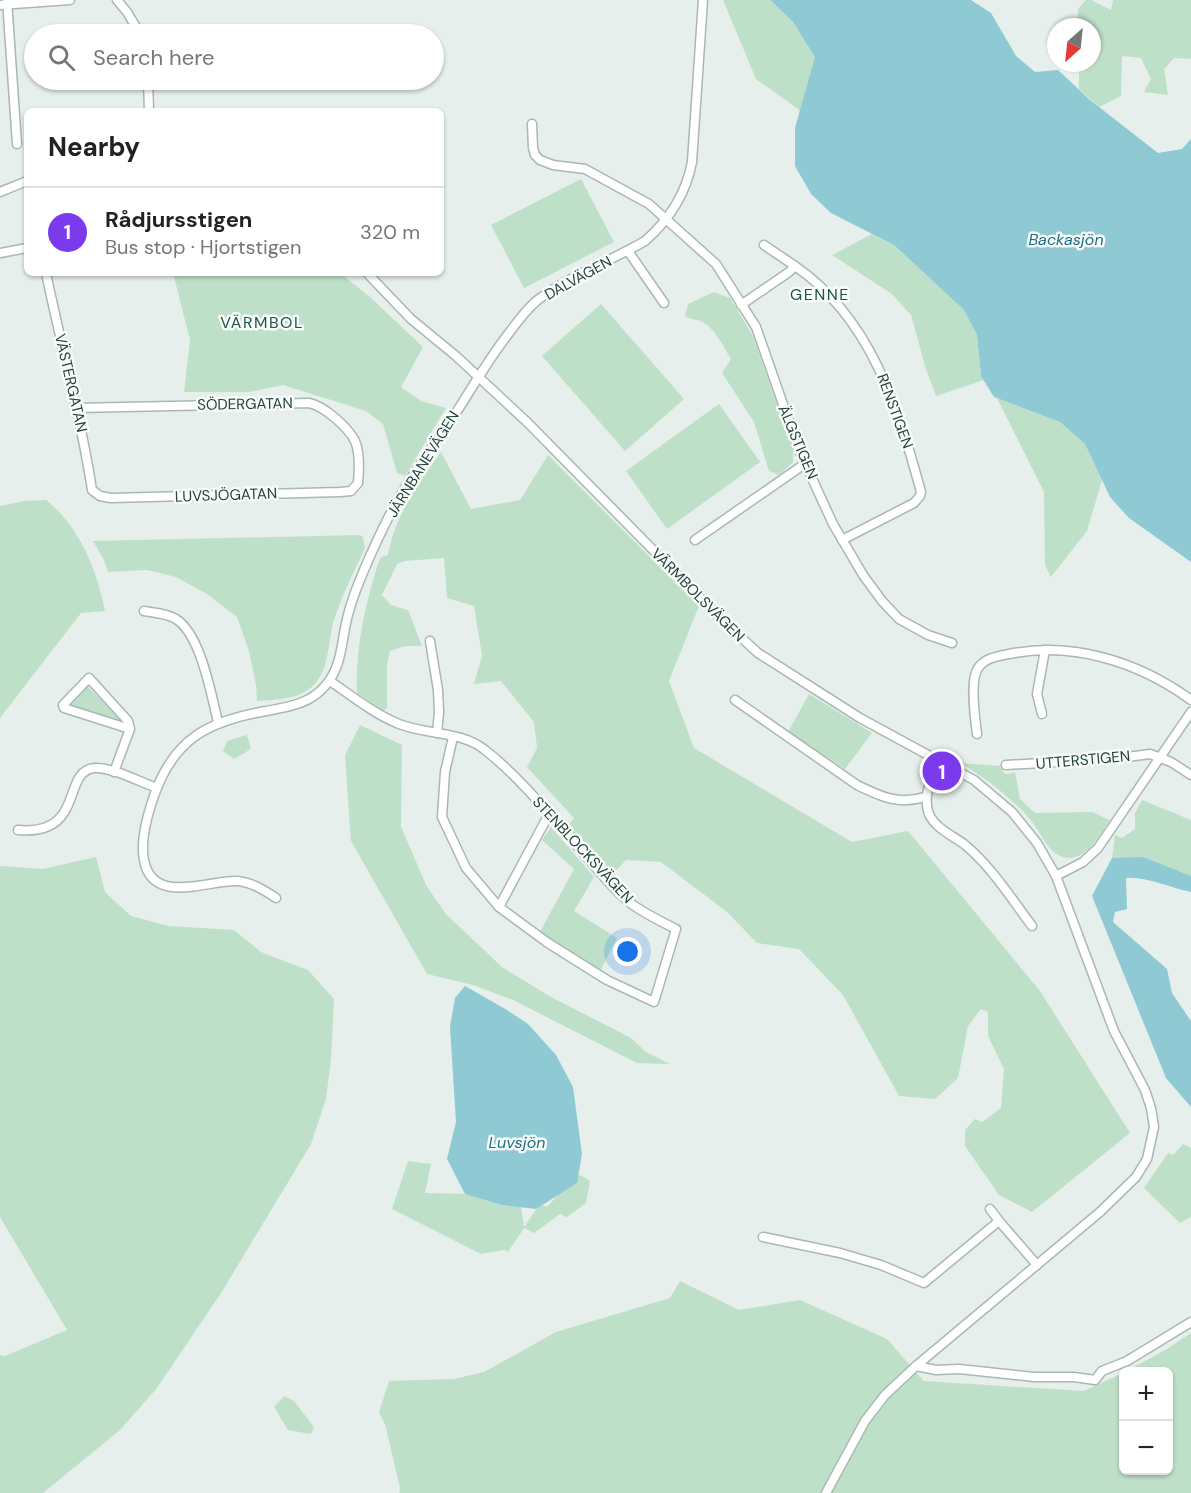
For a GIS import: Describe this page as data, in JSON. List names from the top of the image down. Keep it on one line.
{"streets":{"street":["DALVÄGEN","VÄSTERGATAN","SÖDERGATAN","RENSTIGEN","ÄLGSTIGEN","JÄRNBANEVÄGEN","LUVSJÖGATAN","VÄRMBOLSVÄGEN","UTTERSTIGEN","STENBLOCKSVÄGEN"]},"crossings":[["DALVÄGEN","ÄLGSTIGEN"],["DALVÄGEN","JÄRNBANEVÄGEN"],["DALVÄGEN","VÄRMBOLSVÄGEN"],["VÄSTERGATAN","SÖDERGATAN"],["VÄSTERGATAN","LUVSJÖGATAN"],["SÖDERGATAN","LUVSJÖGATAN"],["RENSTIGEN","ÄLGSTIGEN"],["JÄRNBANEVÄGEN","VÄRMBOLSVÄGEN"],["JÄRNBANEVÄGEN","STENBLOCKSVÄGEN"]],"districts":["GENNE","VÄRMBOL"],"water":["Backasjön","Luvsjön"],"north":"bottom left","page":{"search":"Search here","heading":"Nearby","list":[{"mark":"1","name":"Rådjursstigen","note":"Bus stop · Hjortstigen","value":"320 m"}],"pins":"1","map_buttons":["+","−"]}}
